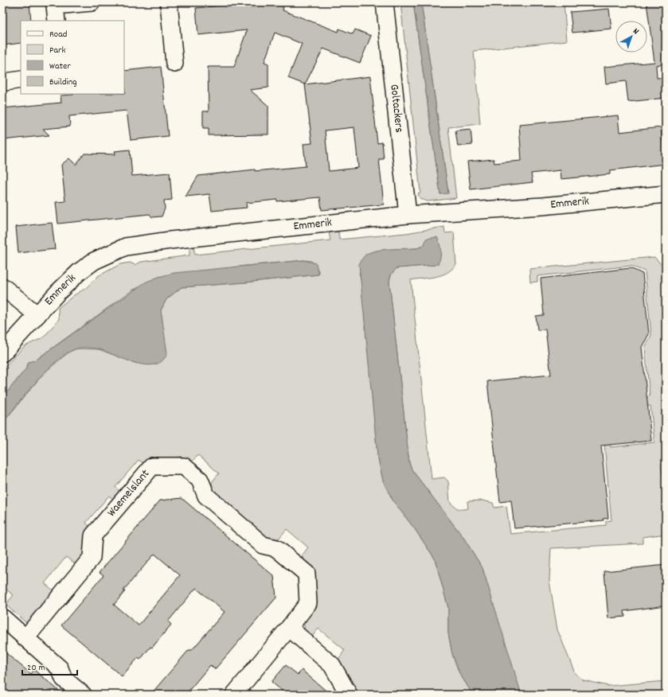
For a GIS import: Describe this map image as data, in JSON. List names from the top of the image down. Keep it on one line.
{"streets":{"street":["Goltackers","Emmerik","Waemelslant"]},"crossings":[["Goltackers","Emmerik"]],"legend":["Road","Park","Water","Building"],"scale_bar":"20 m","north":"top right"}
